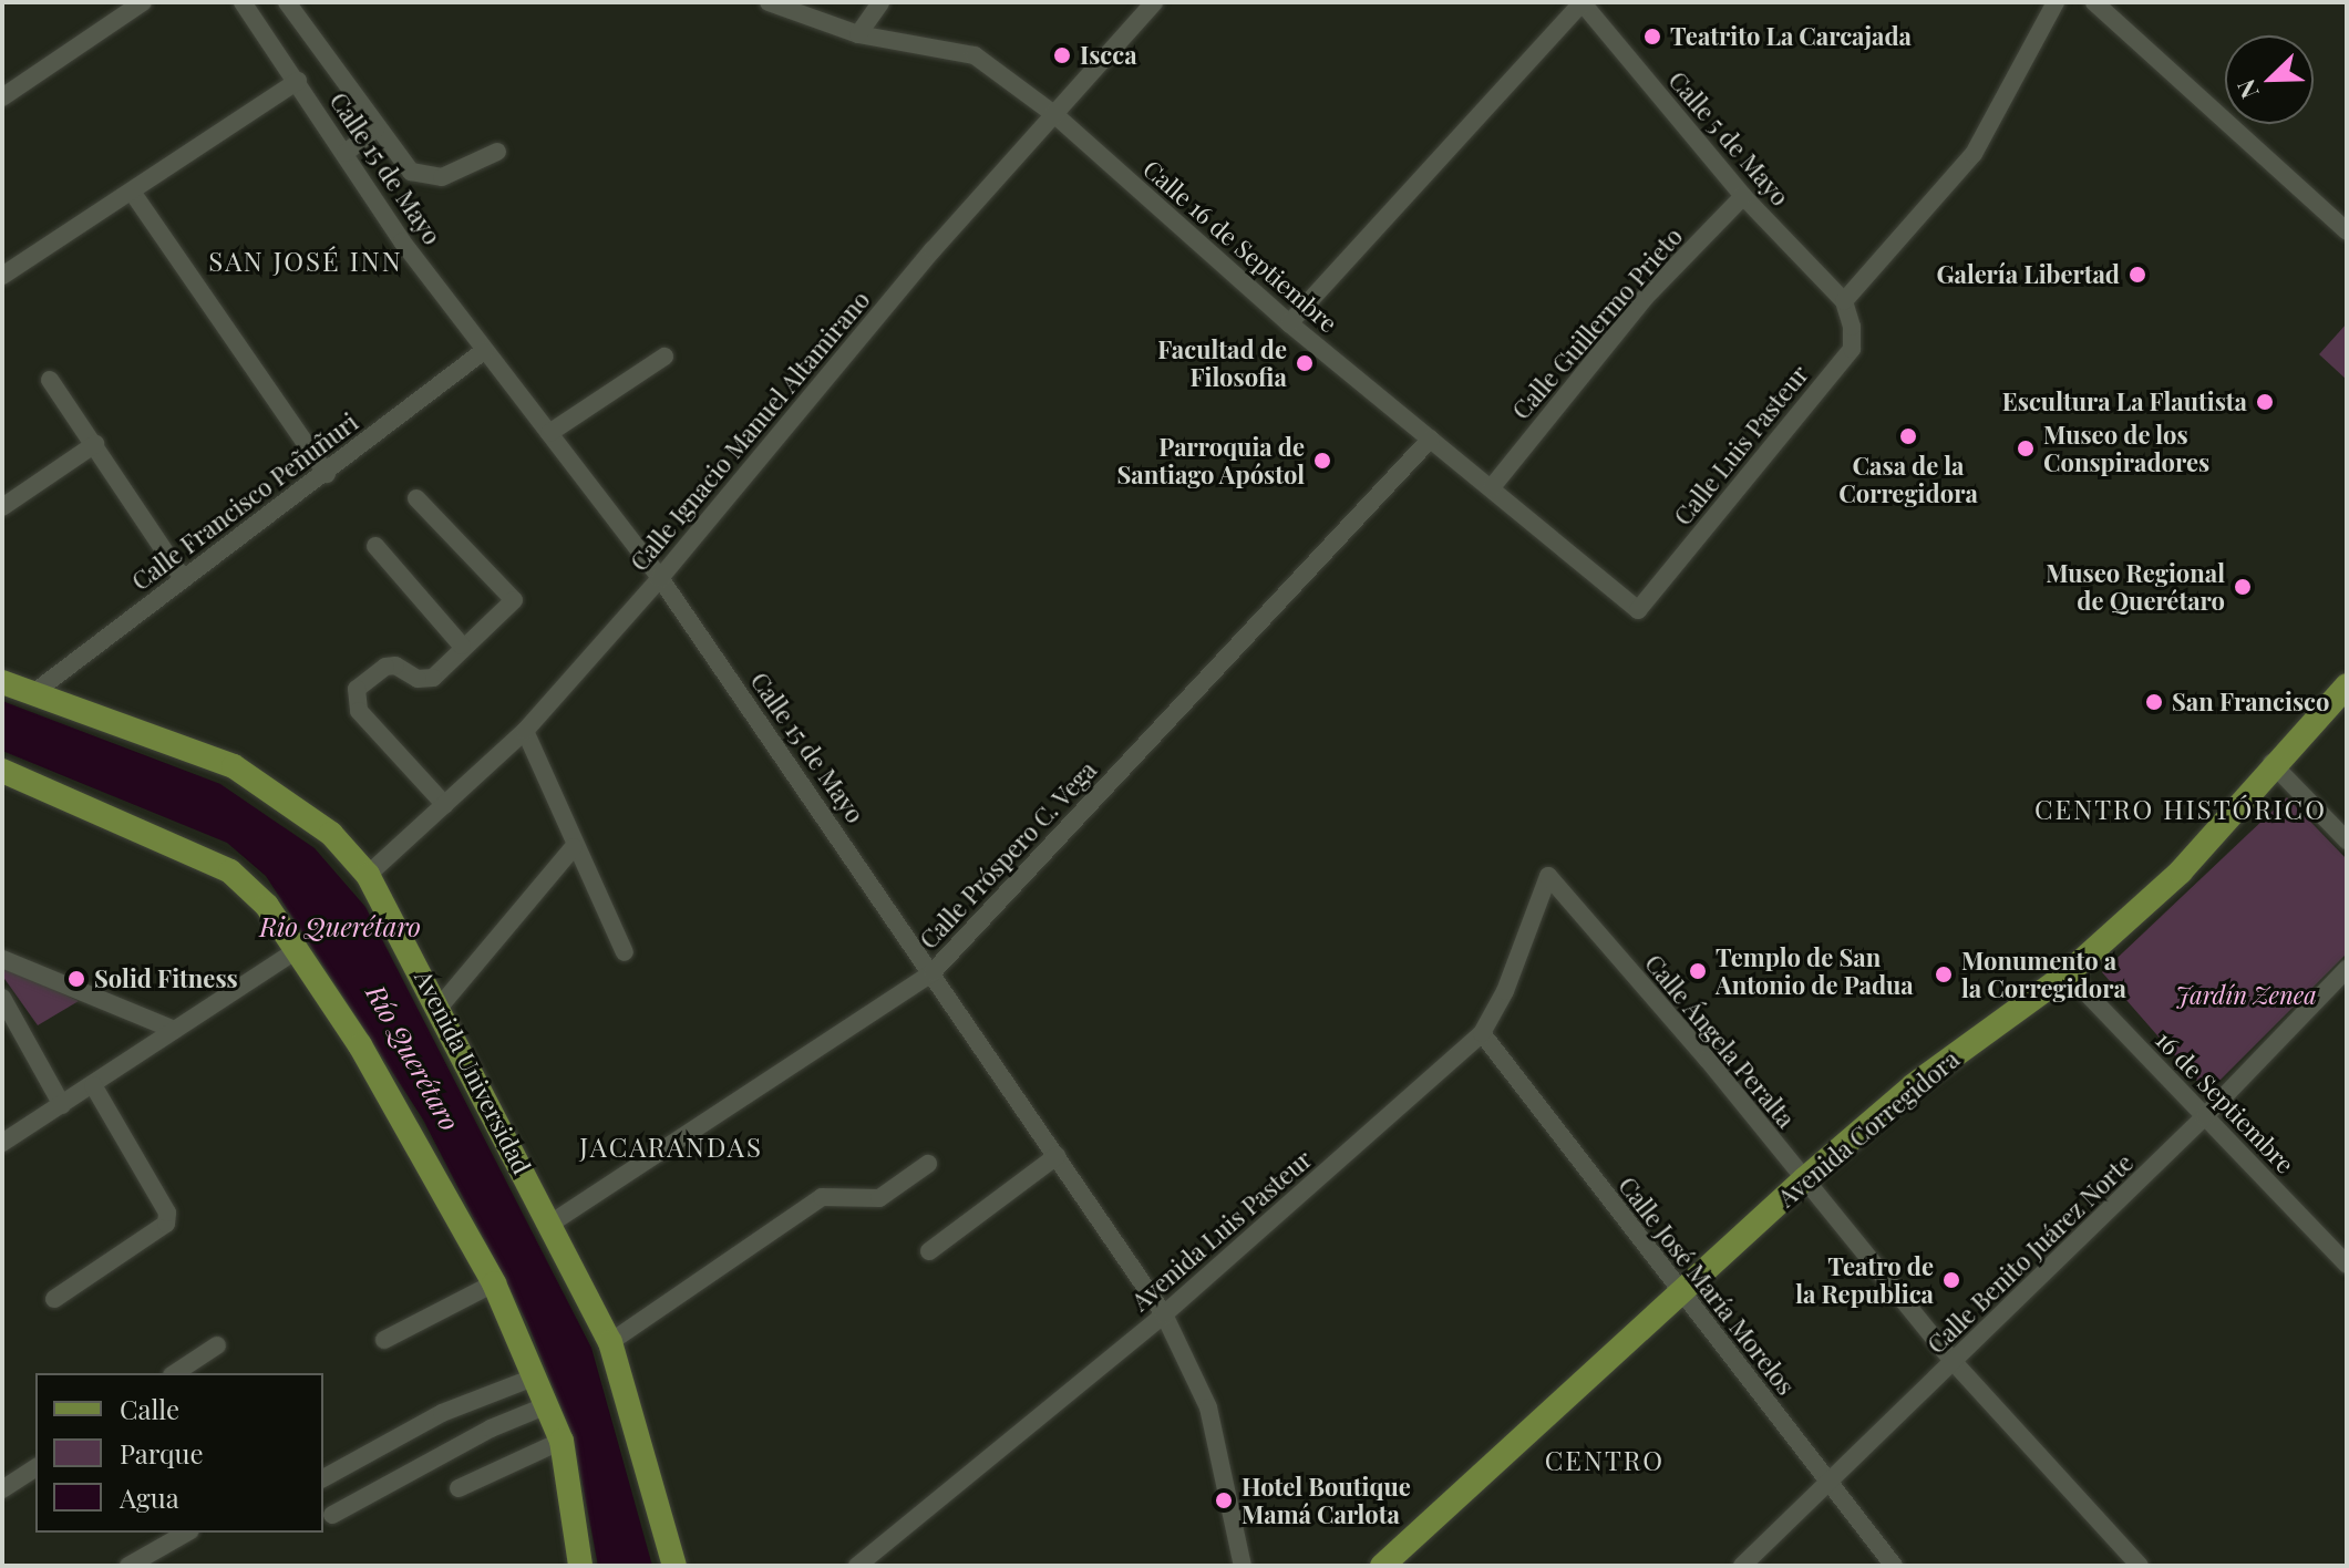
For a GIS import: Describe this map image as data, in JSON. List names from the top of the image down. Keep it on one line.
{"streets":{"main road":["Avenida Universidad","Avenida Corregidora"],"street":["Calle 5 de Mayo","Calle 15 de Mayo","Calle 16 de Septiembre","Calle Guillermo Prieto","Calle Ignacio Manuel Altamirano","Calle Luis Pasteur","Calle Francisco Peñuñuri","Calle Próspero C. Vega","Calle Ángela Peralta","16 de Septiembre","Avenida Luis Pasteur","Calle Benito Juárez Norte","Calle José María Morelos"]},"crossings":[["Calle 5 de Mayo","Calle Guillermo Prieto"],["Calle 5 de Mayo","Calle Luis Pasteur"],["Calle 15 de Mayo","Calle Ignacio Manuel Altamirano"],["Calle 15 de Mayo","Calle Francisco Peñuñuri"],["Calle 15 de Mayo","Calle Próspero C. Vega"],["Calle 15 de Mayo","Avenida Luis Pasteur"],["Calle 16 de Septiembre","Calle Guillermo Prieto"],["Calle 16 de Septiembre","Calle Ignacio Manuel Altamirano"],["Calle 16 de Septiembre","Calle Luis Pasteur"],["Calle 16 de Septiembre","Calle Próspero C. Vega"],["Calle Ignacio Manuel Altamirano","Avenida Universidad"],["Calle Francisco Peñuñuri","Avenida Universidad"],["Calle Próspero C. Vega","Avenida Universidad"],["Calle Ángela Peralta","Avenida Corregidora"],["Calle Ángela Peralta","Avenida Luis Pasteur"],["Calle Ángela Peralta","Calle Benito Juárez Norte"],["16 de Septiembre","Avenida Corregidora"],["16 de Septiembre","Calle Benito Juárez Norte"],["Avenida Corregidora","Calle José María Morelos"],["Avenida Luis Pasteur","Calle José María Morelos"],["Calle Benito Juárez Norte","Calle José María Morelos"]],"districts":["SAN JOSÉ INN","CENTRO HISTÓRICO","JACARANDAS","CENTRO"],"water":["Rio Querétaro","Río Querétaro"],"parks":["Jardín Zenea"],"places":["Teatrito La Carcajada","Iscca","Galería Libertad","Facultad de Filosofia","Escultura La Flautista","Casa de la Corregidora","Museo de los Conspiradores","Parroquia de Santiago Apóstol","Museo Regional de Querétaro","San Francisco","Templo de San Antonio de Padua","Monumento a la Corregidora","Solid Fitness","Teatro de la Republica","Hotel Boutique Mamá Carlota"],"legend":["Calle","Parque","Agua"],"north":"bottom left"}
